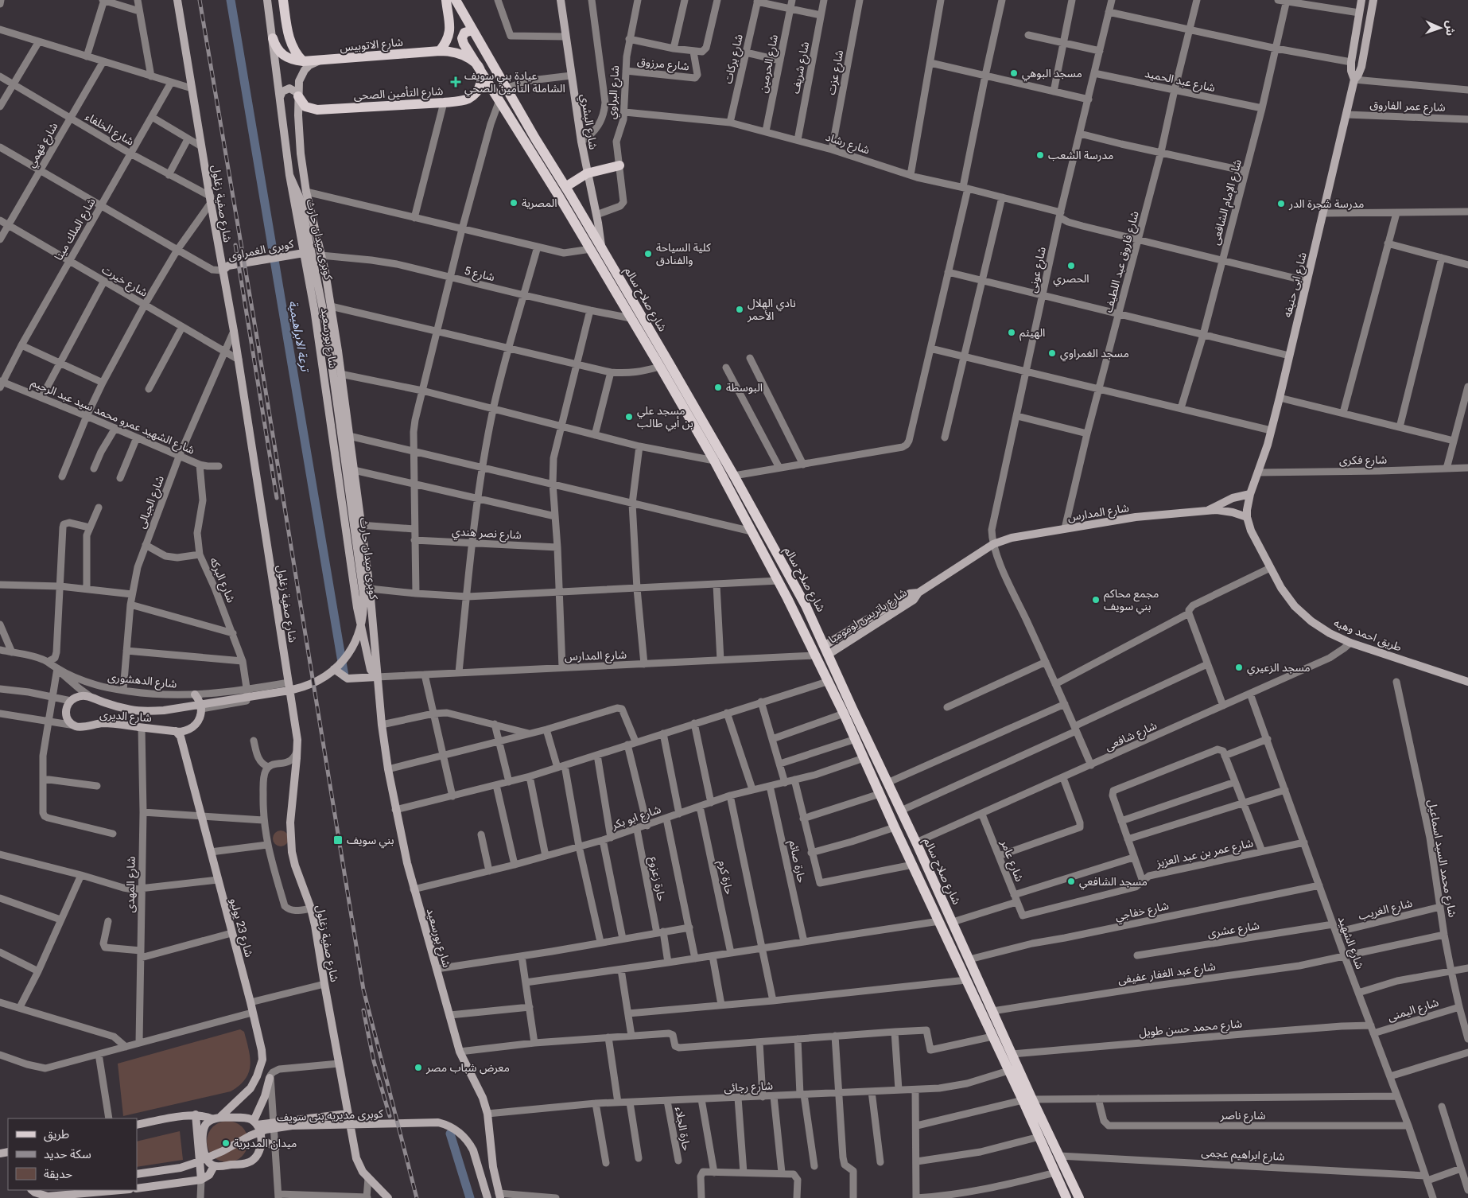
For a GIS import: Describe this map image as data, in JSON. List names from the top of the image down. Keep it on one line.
{"streets":{"main road":["شارع الاتوبيس","شارع التأمين الصحى","شارع البشري","شارع صفية زغلول","كوبرى ميدان حارث","كوبرى الغمراوى","شارع ابى حنيفه","شارع صلاح سالم","شارع بورسعيد","شارع المدارس","شارع باتريس لومومبا","طريق احمد وهبه","شارع الديرى","شارع 23 يوليو","كوبرى مديريه بنى سويف"],"street":["شارع بركات","شارع مرزوق","شارع الحرمين","شارع شريف","شارع عزت","شارع عبد الحميد","شارع البراوي","شارع عمر الفاروق","شارع الخلفاء","شارع رشاد","شارع فهمي","شارع الإمام الشافعى","شارع الملك مينا","شارع فاروق عبد اللطيف","شارع عونى","شارع 5","شارع خيرت","شارع الشهيد عمرو محمد سيد عبد الرحيم","شارع فكرى","شارع الجبالى","شارع نصر هندي","شارع البركه","شارع الدهشورى","شارع شافعى","شارع ابو بكر","شارع عمر بن عبد العزيز","شارع محمد السيد اسماعيل","شارع عامر","حارة صائم","حارة كرم","حارة زعزوع","شارع المهدى","شارع الغريب","شارع خفاجي","شارع عشرى","شارع الشهيد","شارع عبد الغفار عفيفى","شارع اليمنى","شارع محمد حسن طويل","شارع رجائى","شارع ناصر","حارة الجلاء","شارع ابراهيم عجمى"]},"crossings":[["شارع الاتوبيس","شارع التأمين الصحى"],["شارع الاتوبيس","شارع صلاح سالم"],["شارع الاتوبيس","شارع بورسعيد"],["شارع بركات","شارع رشاد"],["شارع مرزوق","شارع البراوي"],["شارع الحرمين","شارع رشاد"],["شارع شريف","شارع رشاد"],["شارع عزت","شارع رشاد"],["شارع عبد الحميد","شارع الإمام الشافعى"],["شارع عبد الحميد","شارع فاروق عبد اللطيف"],["شارع عبد الحميد","شارع عونى"],["شارع البراوي","شارع البشري"],["شارع البراوي","شارع رشاد"],["شارع التأمين الصحى","شارع صلاح سالم"],["شارع التأمين الصحى","شارع بورسعيد"],["شارع عمر الفاروق","شارع ابى حنيفه"],["شارع البشري","شارع صلاح سالم"],["شارع الخلفاء","شارع فهمي"],["شارع الخلفاء","شارع صفية زغلول"],["شارع الخلفاء","شارع الملك مينا"],["شارع رشاد","شارع الإمام الشافعى"],["شارع رشاد","شارع فاروق عبد اللطيف"],["شارع رشاد","شارع عونى"],["شارع رشاد","شارع ابى حنيفه"],["شارع فهمي","شارع خيرت"],["شارع صفية زغلول","كوبرى الغمراوى"],["شارع صفية زغلول","شارع خيرت"],["شارع صفية زغلول","شارع الجبالى"],["شارع صفية زغلول","شارع الدهشورى"],["شارع الملك مينا","شارع خيرت"],["شارع الملك مينا","شارع الشهيد عمرو محمد سيد عبد الرحيم"],["كوبرى ميدان حارث","شارع بورسعيد"],["كوبرى ميدان حارث","شارع الدهشورى"],["كوبرى ميدان حارث","شارع الديرى"],["كوبرى الغمراوى","شارع بورسعيد"],["شارع فاروق عبد اللطيف","شارع المدارس"],["شارع عونى","شارع المدارس"],["شارع عونى","شارع باتريس لومومبا"],["شارع عونى","شارع شافعى"],["شارع 5","شارع صلاح سالم"],["شارع 5","شارع بورسعيد"],["شارع خيرت","شارع الجبالى"],["شارع ابى حنيفه","شارع فكرى"],["شارع ابى حنيفه","شارع المدارس"],["شارع ابى حنيفه","طريق احمد وهبه"],["شارع صلاح سالم","شارع المدارس"],["شارع صلاح سالم","شارع باتريس لومومبا"],["شارع صلاح سالم","شارع شافعى"],["شارع صلاح سالم","شارع ابو بكر"],["شارع صلاح سالم","شارع خفاجي"],["شارع صلاح سالم","شارع عبد الغفار عفيفى"],["شارع صلاح سالم","شارع محمد حسن طويل"],["شارع صلاح سالم","شارع رجائى"],["شارع صلاح سالم","شارع ابراهيم عجمى"],["شارع بورسعيد","شارع المدارس"],["شارع بورسعيد","شارع ابو بكر"],["شارع بورسعيد","شارع رجائى"],["شارع الشهيد عمرو محمد سيد عبد الرحيم","شارع الجبالى"],["شارع الشهيد عمرو محمد سيد عبد الرحيم","شارع البركه"],["شارع الجبالى","شارع الدهشورى"],["شارع المدارس","شارع باتريس لومومبا"],["شارع المدارس","طريق احمد وهبه"],["شارع البركه","شارع الدهشورى"],["طريق احمد وهبه","شارع شافعى"],["شارع الديرى","شارع المهدى"],["شارع الديرى","شارع 23 يوليو"],["شارع شافعى","شارع عامر"],["شارع شافعى","شارع الشهيد"],["شارع ابو بكر","حارة صائم"],["شارع ابو بكر","حارة كرم"],["شارع ابو بكر","حارة زعزوع"],["شارع عمر بن عبد العزيز","شارع عامر"],["شارع عمر بن عبد العزيز","شارع الشهيد"],["شارع محمد السيد اسماعيل","شارع الغريب"],["شارع محمد السيد اسماعيل","شارع عبد الغفار عفيفى"],["شارع محمد السيد اسماعيل","شارع اليمنى"],["شارع الغريب","شارع الشهيد"],["شارع خفاجي","شارع الشهيد"],["شارع عشرى","شارع الشهيد"],["شارع الشهيد","شارع عبد الغفار عفيفى"],["شارع الشهيد","شارع اليمنى"],["شارع الشهيد","شارع محمد حسن طويل"],["شارع الشهيد","شارع ناصر"],["شارع الشهيد","شارع ابراهيم عجمى"],["شارع رجائى","حارة الجلاء"]],"water":["ترعة الابراهيمية"],"places":{"other":["مسجد البوهي","مدرسة الشعب","المصرية","مدرسة شجرة الدر","كلية السياحة والفنادق","الحصري","نادي الهلال الأحمر","الهيثم","مسجد الغمراوي","البوسطة","مسجد علي بن أبي طالب","مجمع محاكم بني سويف","مسجد الزعيري","مسجد الشافعي","معرض شباب مصر","ميدان المديرية"],"health":["عيادة بني سويف الشاملة التأمين الصحي"],"transit":["بني سويف"]},"legend":["طريق","سكة حديد","حديقة"],"north":"right"}
